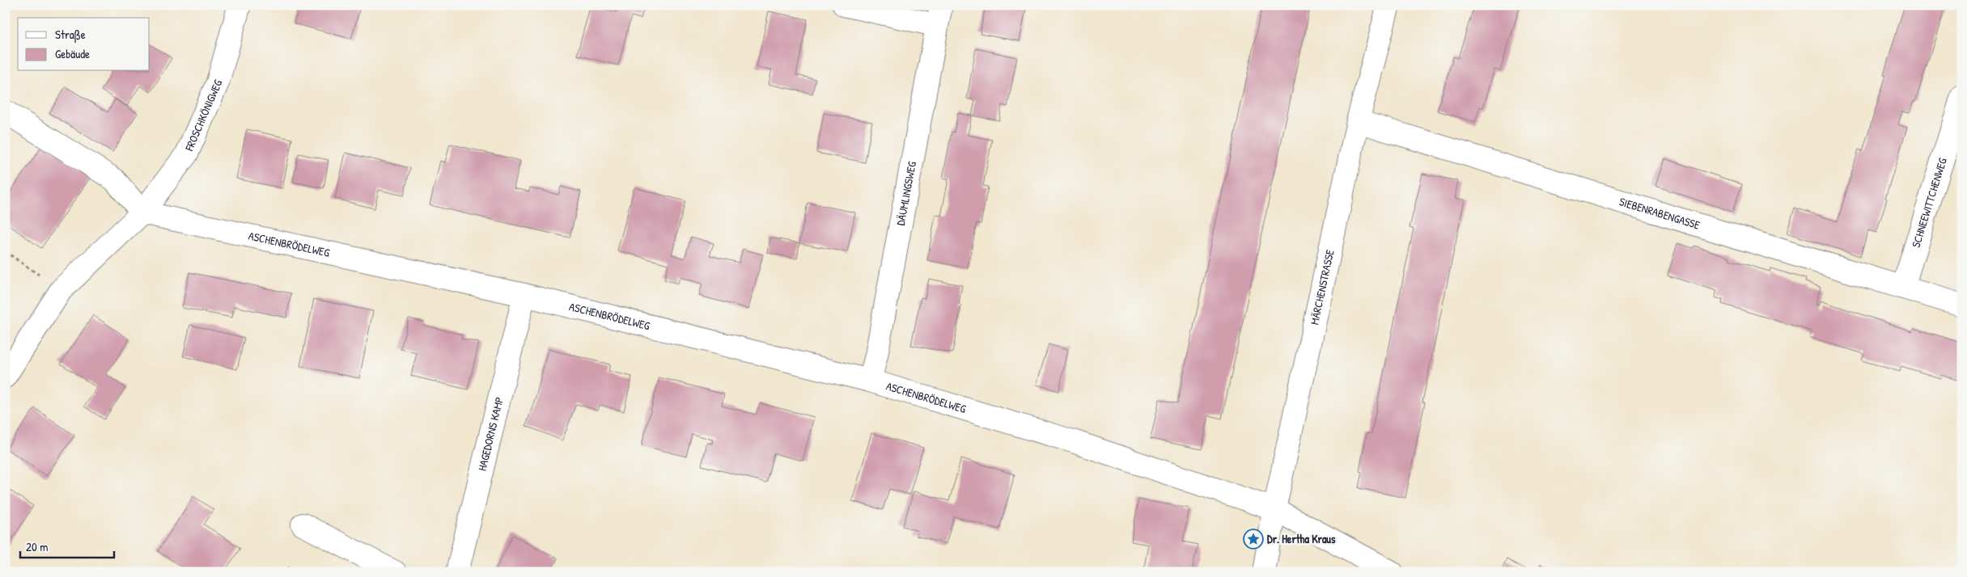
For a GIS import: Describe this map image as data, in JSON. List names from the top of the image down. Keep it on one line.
{"streets":{"street":["FROSCHKÖNIGWEG","DÄUMLINGSWEG","SCHNEEWITTCHENWEG","SIEBENRABENGASSE","ASCHENBRÖDELWEG","MÄRCHENSTRASSE","HAGEDORNS KAMP"]},"crossings":[["FROSCHKÖNIGWEG","ASCHENBRÖDELWEG"],["DÄUMLINGSWEG","ASCHENBRÖDELWEG"],["SCHNEEWITTCHENWEG","SIEBENRABENGASSE"],["SIEBENRABENGASSE","MÄRCHENSTRASSE"],["ASCHENBRÖDELWEG","MÄRCHENSTRASSE"],["ASCHENBRÖDELWEG","HAGEDORNS KAMP"]],"places":{"place":["Dr. Hertha Kraus"]},"legend":["Straße","Gebäude"],"scale_bar":"20 m"}
